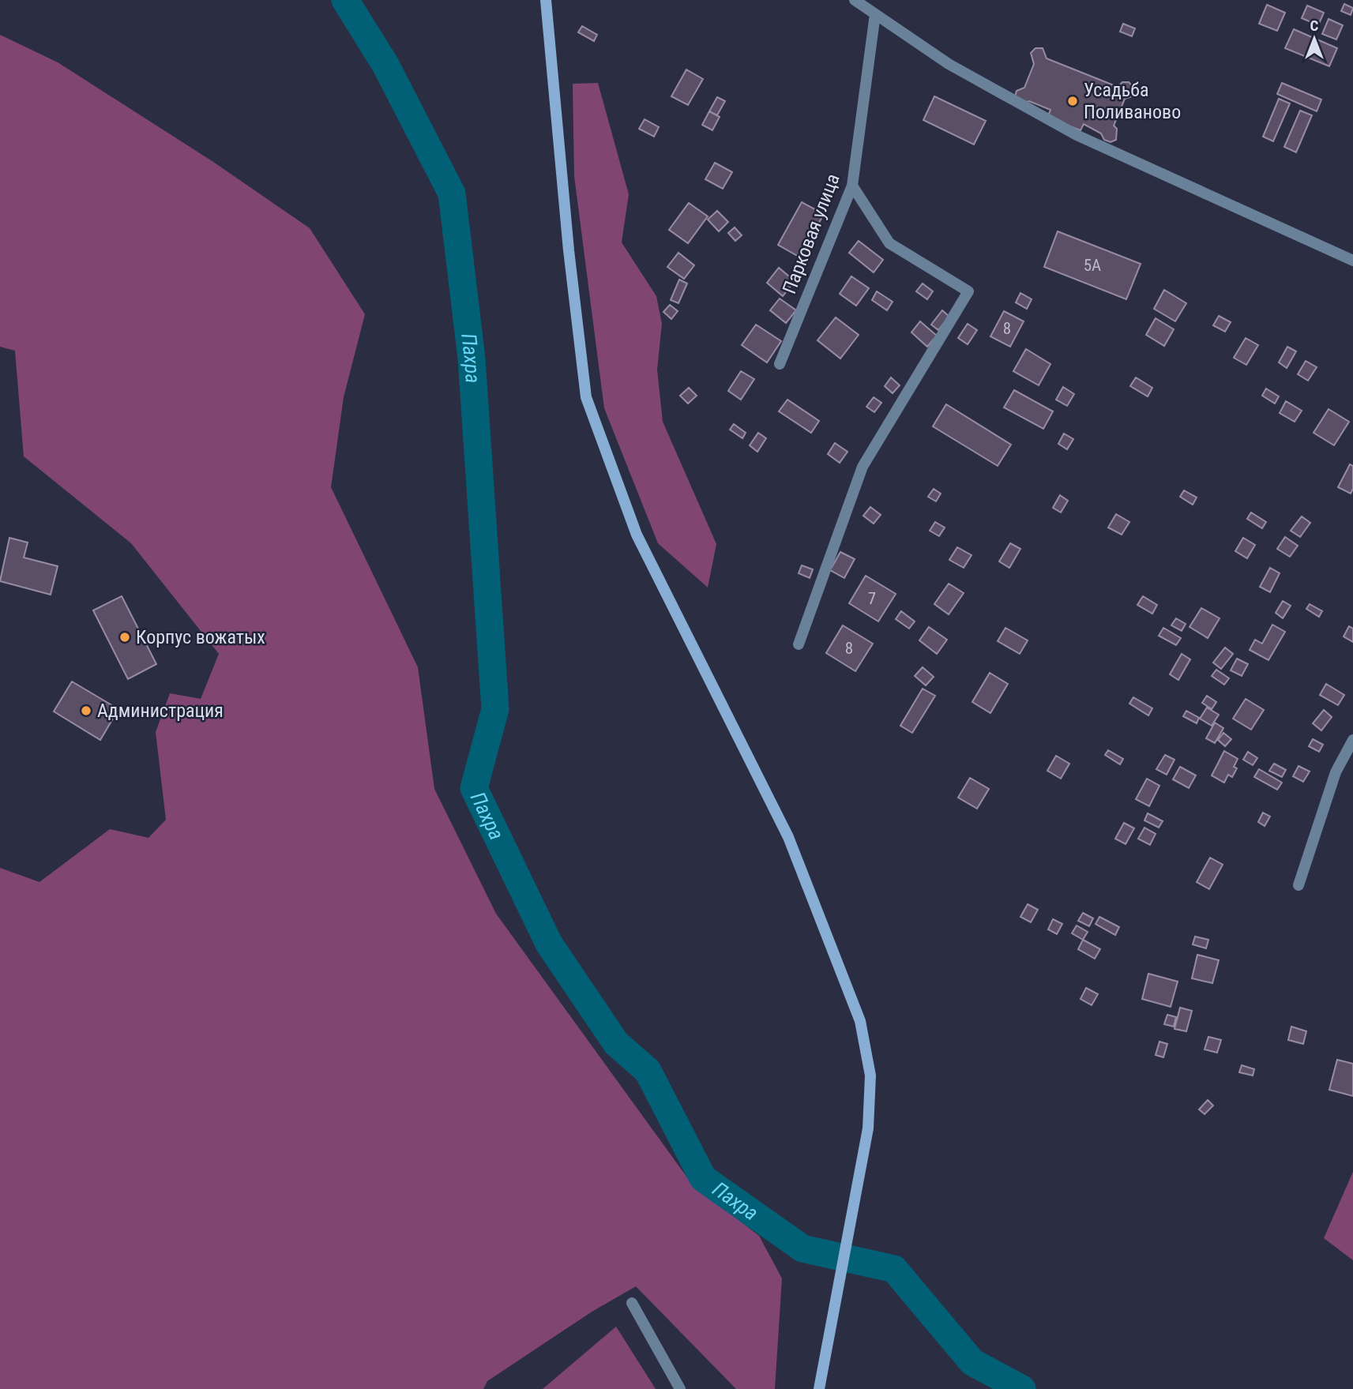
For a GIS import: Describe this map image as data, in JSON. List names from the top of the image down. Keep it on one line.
{"streets":{"street":["Парковая улица"]},"water":["Пахра"],"places":["Усадьба Поливаново","Корпус вожатых","Администрация"],"house_numbers":["5А","8","7","8"],"north":"top"}
